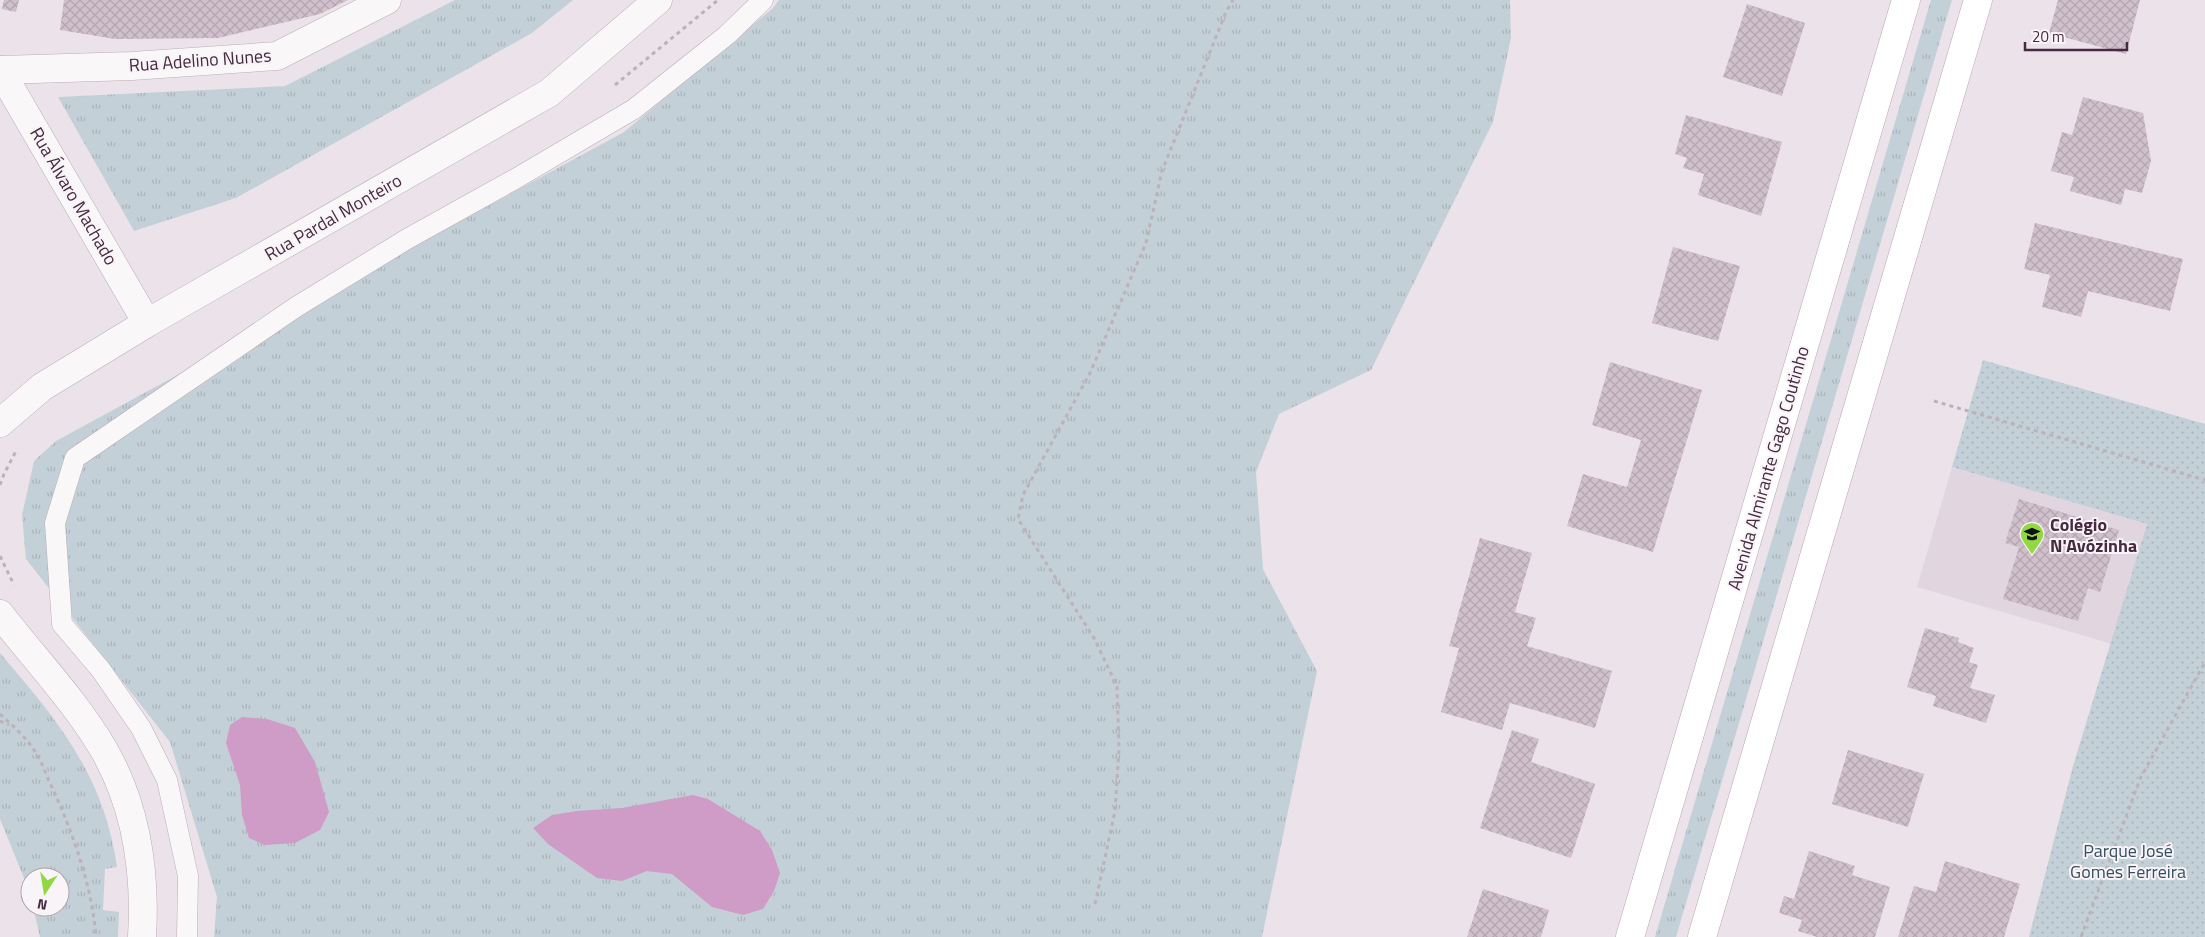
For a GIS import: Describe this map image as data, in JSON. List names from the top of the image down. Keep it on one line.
{"streets":{"main road":["Avenida Almirante Gago Coutinho"],"street":["Rua Adelino Nunes","Rua Álvaro Machado","Rua Pardal Monteiro"]},"crossings":[["Rua Adelino Nunes","Rua Álvaro Machado"],["Rua Álvaro Machado","Rua Pardal Monteiro"]],"parks":["Parque José Gomes Ferreira"],"places":{"school or university":["Colégio N'Avózinha"]},"scale_bar":"20 m","north":"bottom"}
